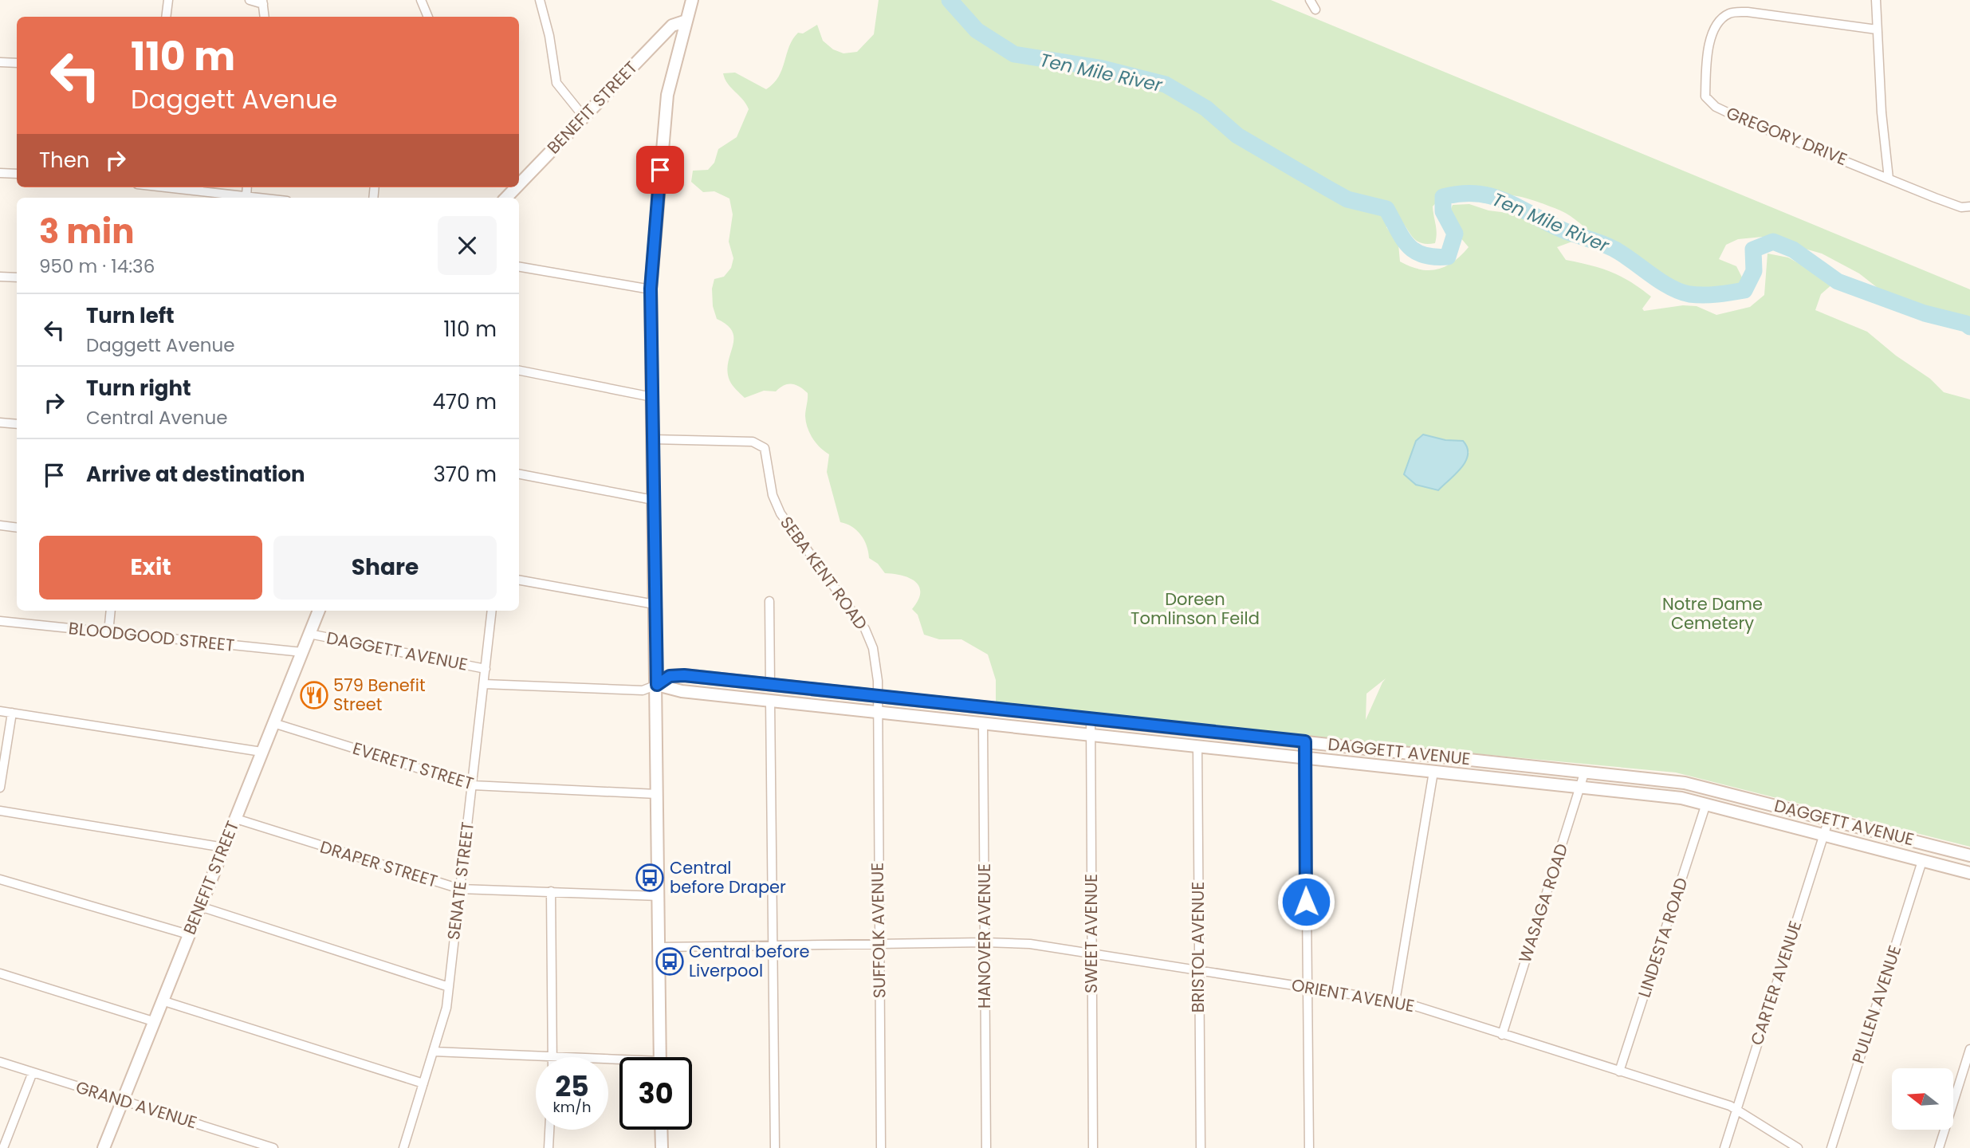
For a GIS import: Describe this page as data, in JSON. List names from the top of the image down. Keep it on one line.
{"streets":{"street":["BENEFIT STREET","GREGORY DRIVE","SEBA KENT ROAD","BLOODGOOD STREET","DAGGETT AVENUE","EVERETT STREET","DRAPER STREET","SENATE STREET","WASAGA ROAD","SUFFOLK AVENUE","SWEET AVENUE","HANOVER AVENUE","LINDESTA ROAD","BRISTOL AVENUE","CARTER AVENUE","ORIENT AVENUE","PULLEN AVENUE","GRAND AVENUE"]},"crossings":[["BENEFIT STREET","BLOODGOOD STREET"],["BENEFIT STREET","DAGGETT AVENUE"],["BENEFIT STREET","EVERETT STREET"],["BENEFIT STREET","DRAPER STREET"],["BENEFIT STREET","GRAND AVENUE"],["SEBA KENT ROAD","DAGGETT AVENUE"],["SEBA KENT ROAD","SUFFOLK AVENUE"],["DAGGETT AVENUE","SENATE STREET"],["DAGGETT AVENUE","WASAGA ROAD"],["DAGGETT AVENUE","SUFFOLK AVENUE"],["DAGGETT AVENUE","SWEET AVENUE"],["DAGGETT AVENUE","HANOVER AVENUE"],["DAGGETT AVENUE","LINDESTA ROAD"],["DAGGETT AVENUE","BRISTOL AVENUE"],["DAGGETT AVENUE","CARTER AVENUE"],["DAGGETT AVENUE","PULLEN AVENUE"],["EVERETT STREET","SENATE STREET"],["DRAPER STREET","SENATE STREET"],["WASAGA ROAD","ORIENT AVENUE"],["SUFFOLK AVENUE","ORIENT AVENUE"],["SWEET AVENUE","ORIENT AVENUE"],["HANOVER AVENUE","ORIENT AVENUE"],["LINDESTA ROAD","ORIENT AVENUE"],["BRISTOL AVENUE","ORIENT AVENUE"],["CARTER AVENUE","ORIENT AVENUE"]],"water":["Ten Mile River"],"parks":["Doreen Tomlinson Feild","Notre Dame Cemetery"],"places":{"restaurant":["579 Benefit Street"],"bus stop":["Central before Draper","Central before Liverpool"]},"north":"left","page":{"turn":["110 m","Daggett Avenue"],"then":"Then","heading":["3 min","950 m · 14:36"],"list":[{"name":"Turn left","note":"Daggett Avenue","value":"110 m"},{"name":"Turn right","note":"Central Avenue","value":"470 m"},{"name":"Arrive at destination","value":"370 m"}],"buttons":["Exit","Share"],"speed":"25 km/h","limit":"30"}}
